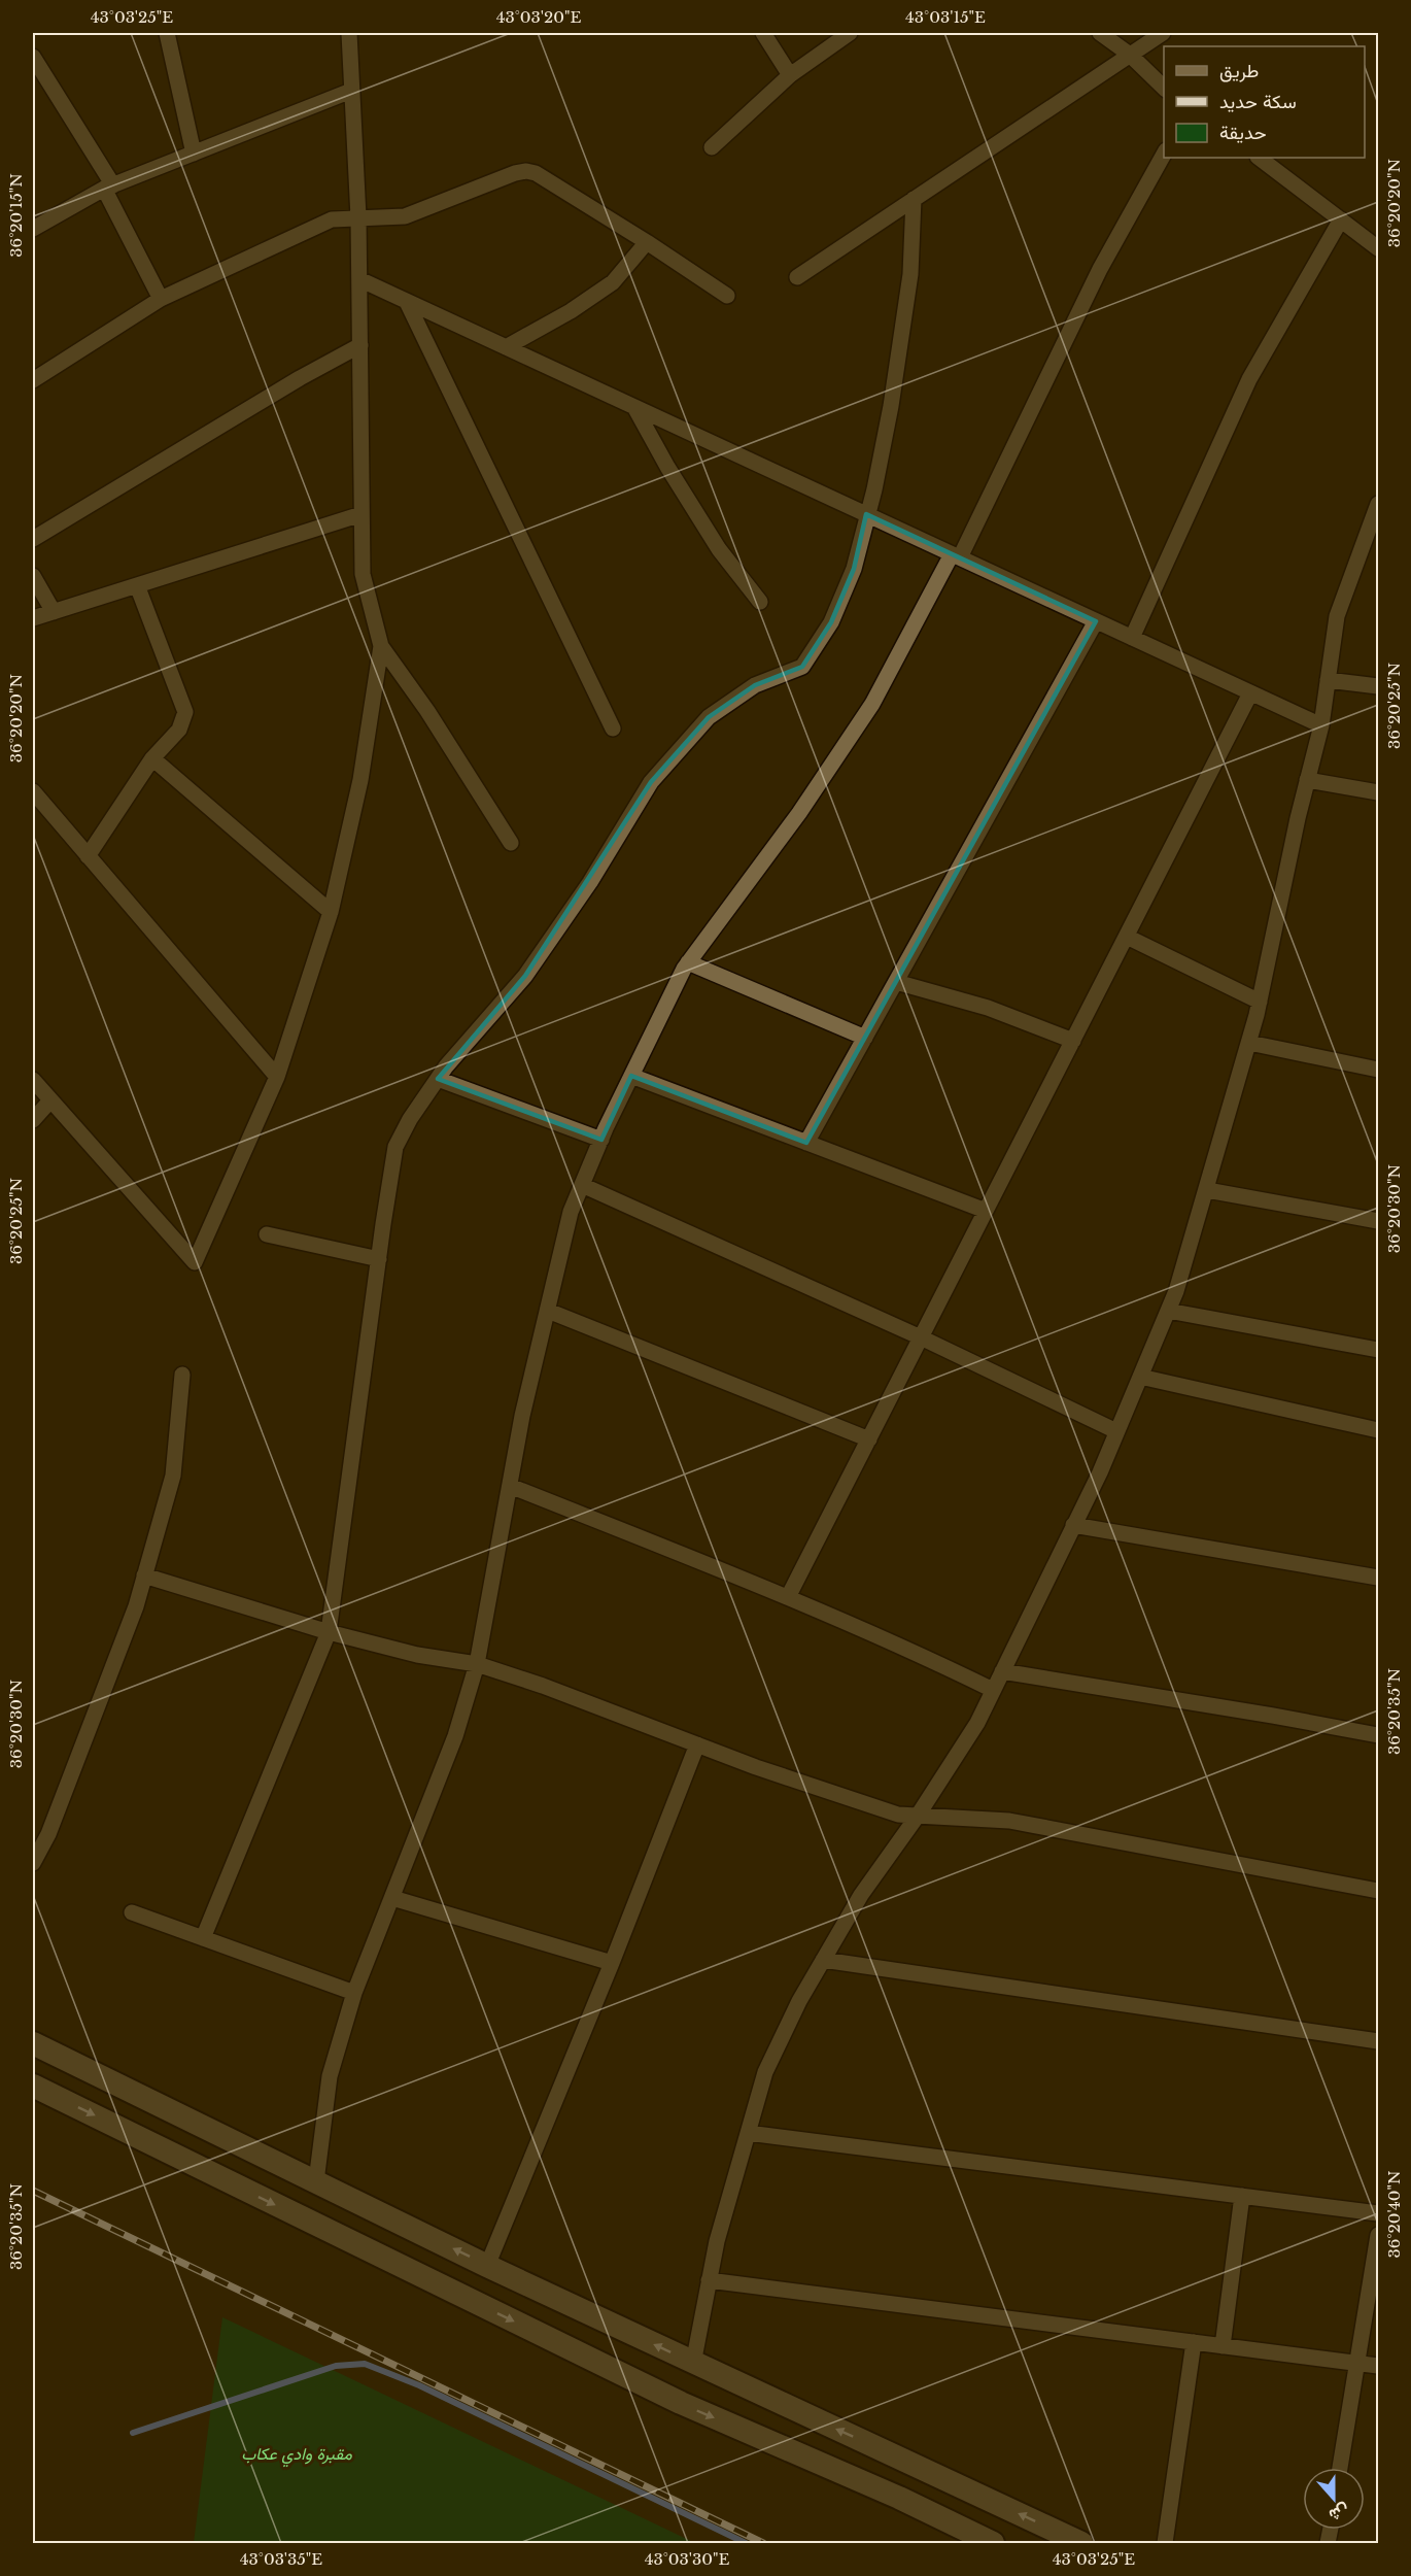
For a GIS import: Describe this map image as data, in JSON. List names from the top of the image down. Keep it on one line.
{"parks":["مقبرة وادي عكاب"],"legend":["طريق","سكة حديد","حديقة"],"north":"bottom","coordinates":["43°03'25\"E","43°03'20\"E","43°03'15\"E","36°20'20\"N","36°20'15\"N","36°20'25\"N","36°20'30\"N","36°20'35\"N","36°20'40\"N","43°03'35\"E","43°03'30\"E"]}
